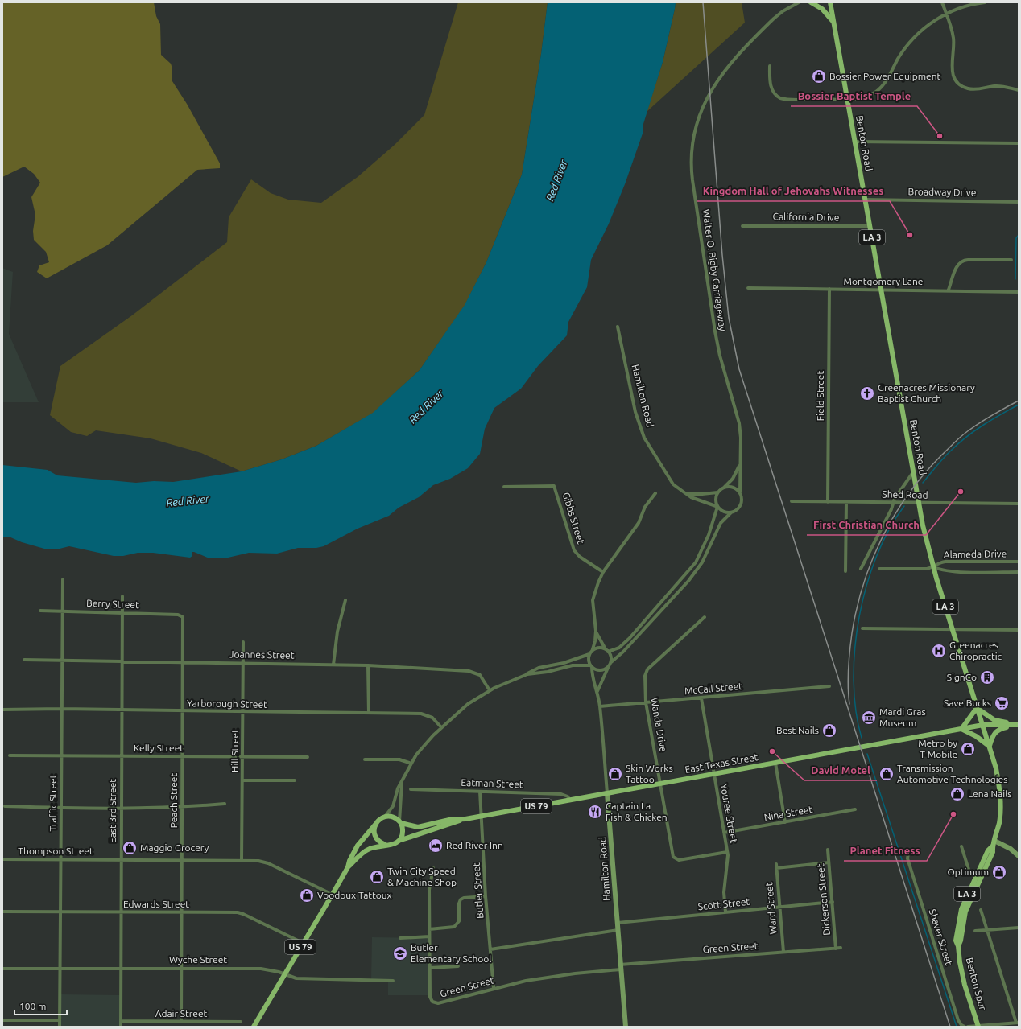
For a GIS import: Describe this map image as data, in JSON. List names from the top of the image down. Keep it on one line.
{"streets":{"main road":["Benton Road","LA 3","East Texas Street","US 79","Benton Spur"],"street":["Broadway Drive","California Drive","Walter O. Bigby Carriageway","Montgomery Lane","Hamilton Road","Field Street","Shed Road","Gibbs Street","Alameda Drive","Berry Street","Joannes Street","McCall Street","Yarborough Street","Wanda Drive","Kelly Street","Hill Street","Eatman Street","Peach Street","Traffic Street","East 3rd Street","Youree Street","Nina Street","Thompson Street","Butler Street","Dickerson Street","Edwards Street","Scott Street","Ward Street","Shaver Street","Green Street","Wyche Street","Adair Street"]},"crossings":[["Benton Road","Broadway Drive"],["Benton Road","California Drive"],["Benton Road","Montgomery Lane"],["Benton Road","Shed Road"],["Benton Road","Alameda Drive"],["Benton Road","East Texas Street"],["Benton Road","Benton Spur"],["Walter O. Bigby Carriageway","Hamilton Road"],["Montgomery Lane","Field Street"],["Hamilton Road","McCall Street"],["Hamilton Road","East Texas Street"],["Hamilton Road","Scott Street"],["Hamilton Road","Green Street"],["Field Street","Shed Road"],["Berry Street","Peach Street"],["Berry Street","Traffic Street"],["Berry Street","East 3rd Street"],["Joannes Street","Hill Street"],["Joannes Street","Peach Street"],["Joannes Street","Traffic Street"],["Joannes Street","East 3rd Street"],["McCall Street","Wanda Drive"],["McCall Street","Youree Street"],["Yarborough Street","Hill Street"],["Yarborough Street","Peach Street"],["Yarborough Street","Traffic Street"],["Yarborough Street","East 3rd Street"],["Wanda Drive","East Texas Street"],["Wanda Drive","Youree Street"],["Kelly Street","Hill Street"],["Kelly Street","Peach Street"],["Kelly Street","Traffic Street"],["Kelly Street","East 3rd Street"],["Hill Street","Thompson Street"],["East Texas Street","Eatman Street"],["East Texas Street","Youree Street"],["East Texas Street","Thompson Street"],["East Texas Street","Butler Street"],["East Texas Street","Edwards Street"],["East Texas Street","Wyche Street"],["Eatman Street","Butler Street"],["Peach Street","Thompson Street"],["Peach Street","Edwards Street"],["Peach Street","Wyche Street"],["Peach Street","Adair Street"],["Traffic Street","Thompson Street"],["Traffic Street","Edwards Street"],["Traffic Street","Wyche Street"],["East 3rd Street","Thompson Street"],["East 3rd Street","Edwards Street"],["East 3rd Street","Wyche Street"],["East 3rd Street","Adair Street"],["Youree Street","Nina Street"],["Youree Street","Scott Street"],["Butler Street","Green Street"],["Dickerson Street","Scott Street"],["Dickerson Street","Ward Street"],["Dickerson Street","Green Street"],["Scott Street","Ward Street"],["Ward Street","Green Street"]],"water":["Red River"],"places":{"shop":["Bossier Power Equipment","Best Nails","Metro by T-Mobile","Skin Works Tattoo","Transmission Automotive Technologies","Lena Nails","Maggio Grocery","Optimum","Twin City Speed & Machine Shop","Voodoux Tattoux"],"other":["Bossier Baptist Temple","Kingdom Hall of Jehovahs Witnesses","First Christian Church","David Motel","Planet Fitness"],"church":["Greenacres Missionary Baptist Church"],"hospital":["Greenacres Chiropractic"],"building":["SignCo"],"supermarket":["Save Bucks"],"museum":["Mardi Gras Museum"],"restaurant":["Captain La Fish & Chicken"],"hotel":["Red River Inn"],"school or university":["Butler Elementary School"]},"scale_bar":"100 m"}
